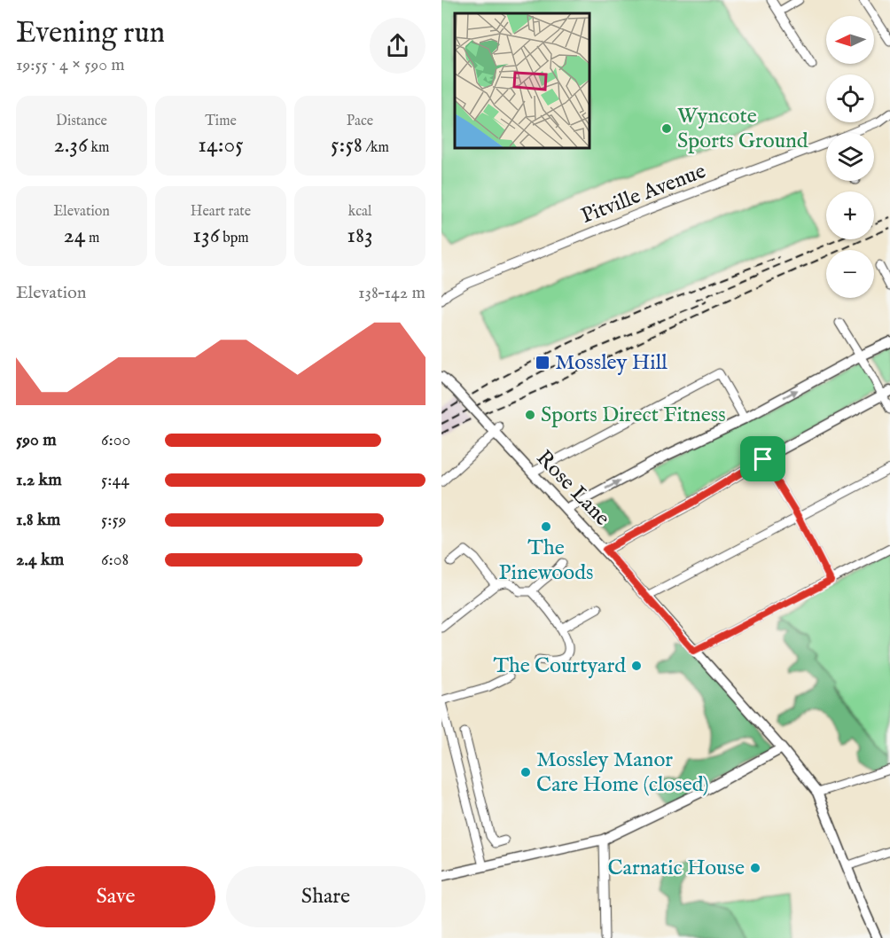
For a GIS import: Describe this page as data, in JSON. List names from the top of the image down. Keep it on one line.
{"streets":{"street":["Pitville Avenue","Rose Lane"]},"places":{"other":["Wyncote Sports Ground","Sports Direct Fitness","The Pinewoods","The Courtyard","Mossley Manor Care Home (closed)","Carnatic House"],"transit":["Mossley Hill"]},"north":"left","page":{"heading":["Evening run","19:55 · 4 × 590 m"],"map_buttons":["+","−"],"stats":[["Distance","2.36 km"],["Time","14:05"],["Pace","5:58 /km"],["Elevation","24 m"],["Heart rate","136 bpm"],["kcal","183"]],"chart":["Elevation","138–142 m"],"list":[{"name":"590 m","note":"6:00"},{"name":"1.2 km","note":"5:44"},{"name":"1.8 km","note":"5:59"},{"name":"2.4 km","note":"6:08"}],"buttons":["Save","Share"]}}
